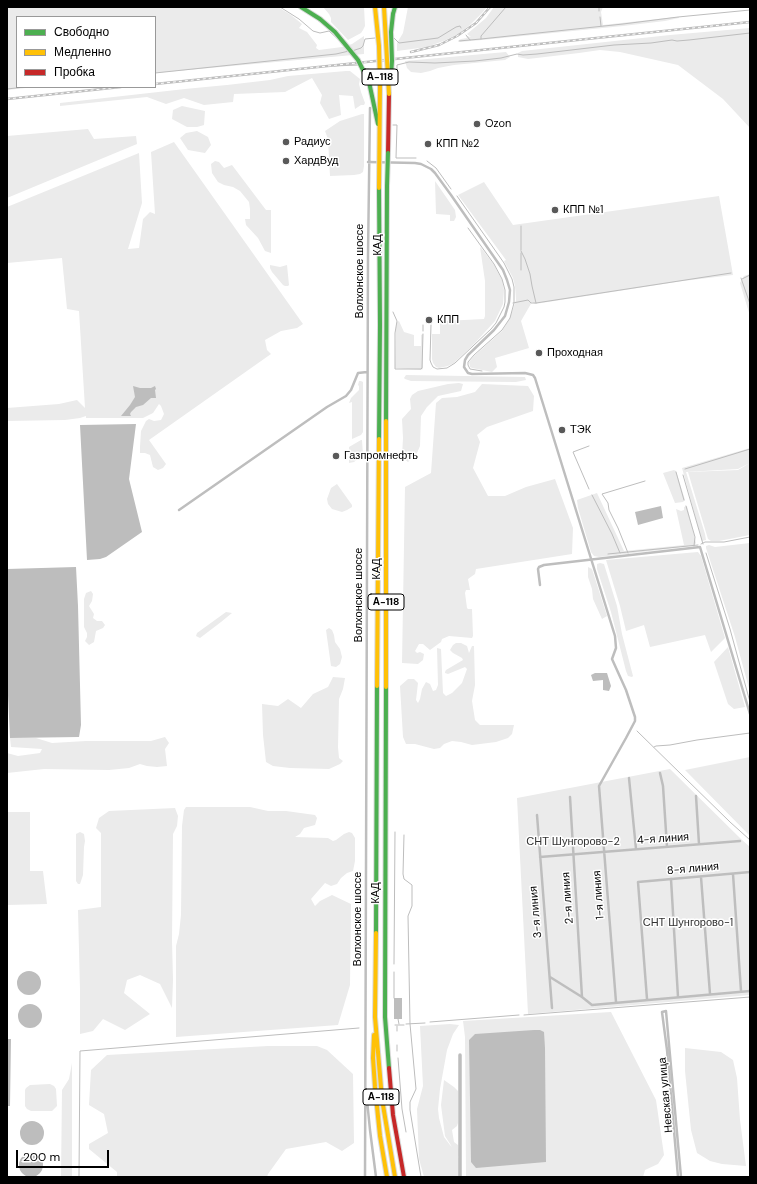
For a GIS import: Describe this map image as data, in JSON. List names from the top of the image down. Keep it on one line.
{"streets":{"main road":["А-118","КАД"],"street":["Волхонское шоссе","4-я линия","8-я линия","1-я линия","2-я линия","3-я линия","Невская улица"]},"crossings":[["4-я линия","1-я линия"],["4-я линия","2-я линия"],["4-я линия","3-я линия"]],"parks":["СНТ Шунгорово-2","СНТ Шунгорово-1"],"places":["Ozon","Радиус","КПП №2","ХардВуд","КПП №1","КПП","Проходная","ТЭК","Газпромнефть"],"legend":["Свободно","Медленно","Пробка"],"scale_bar":"200 m"}
